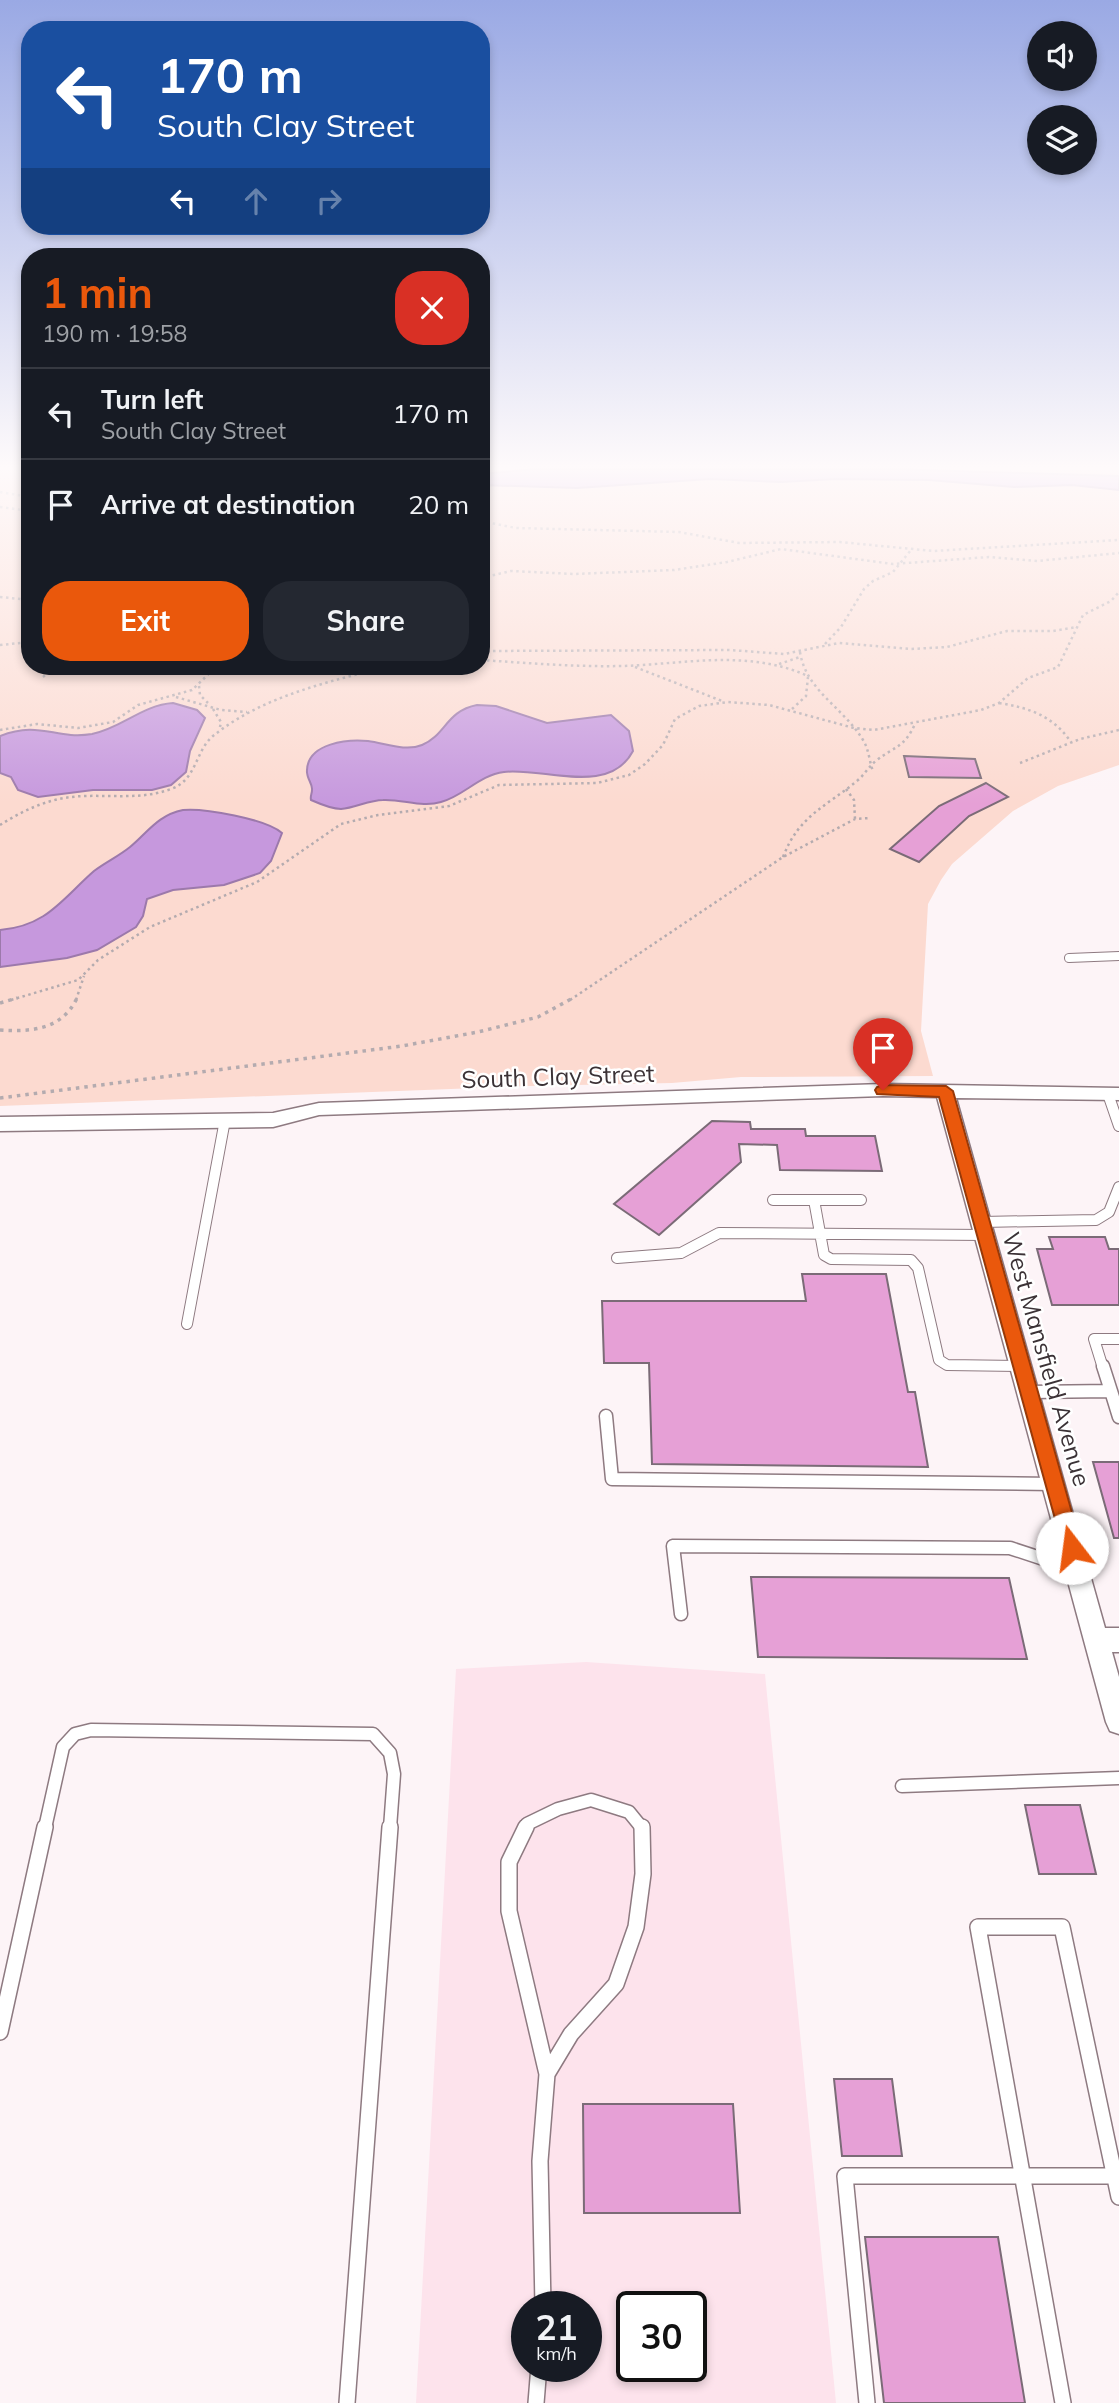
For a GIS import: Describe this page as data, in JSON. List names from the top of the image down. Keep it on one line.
{"streets":{"street":["South Clay Street","West Mansfield Avenue"]},"crossings":[["South Clay Street","West Mansfield Avenue"]],"page":{"turn":["170 m","South Clay Street"],"heading":["1 min","190 m · 19:58"],"list":[{"name":"Turn left","note":"South Clay Street","value":"170 m"},{"name":"Arrive at destination","value":"20 m"}],"buttons":["Exit","Share"],"speed":"21 km/h","limit":"30"}}
